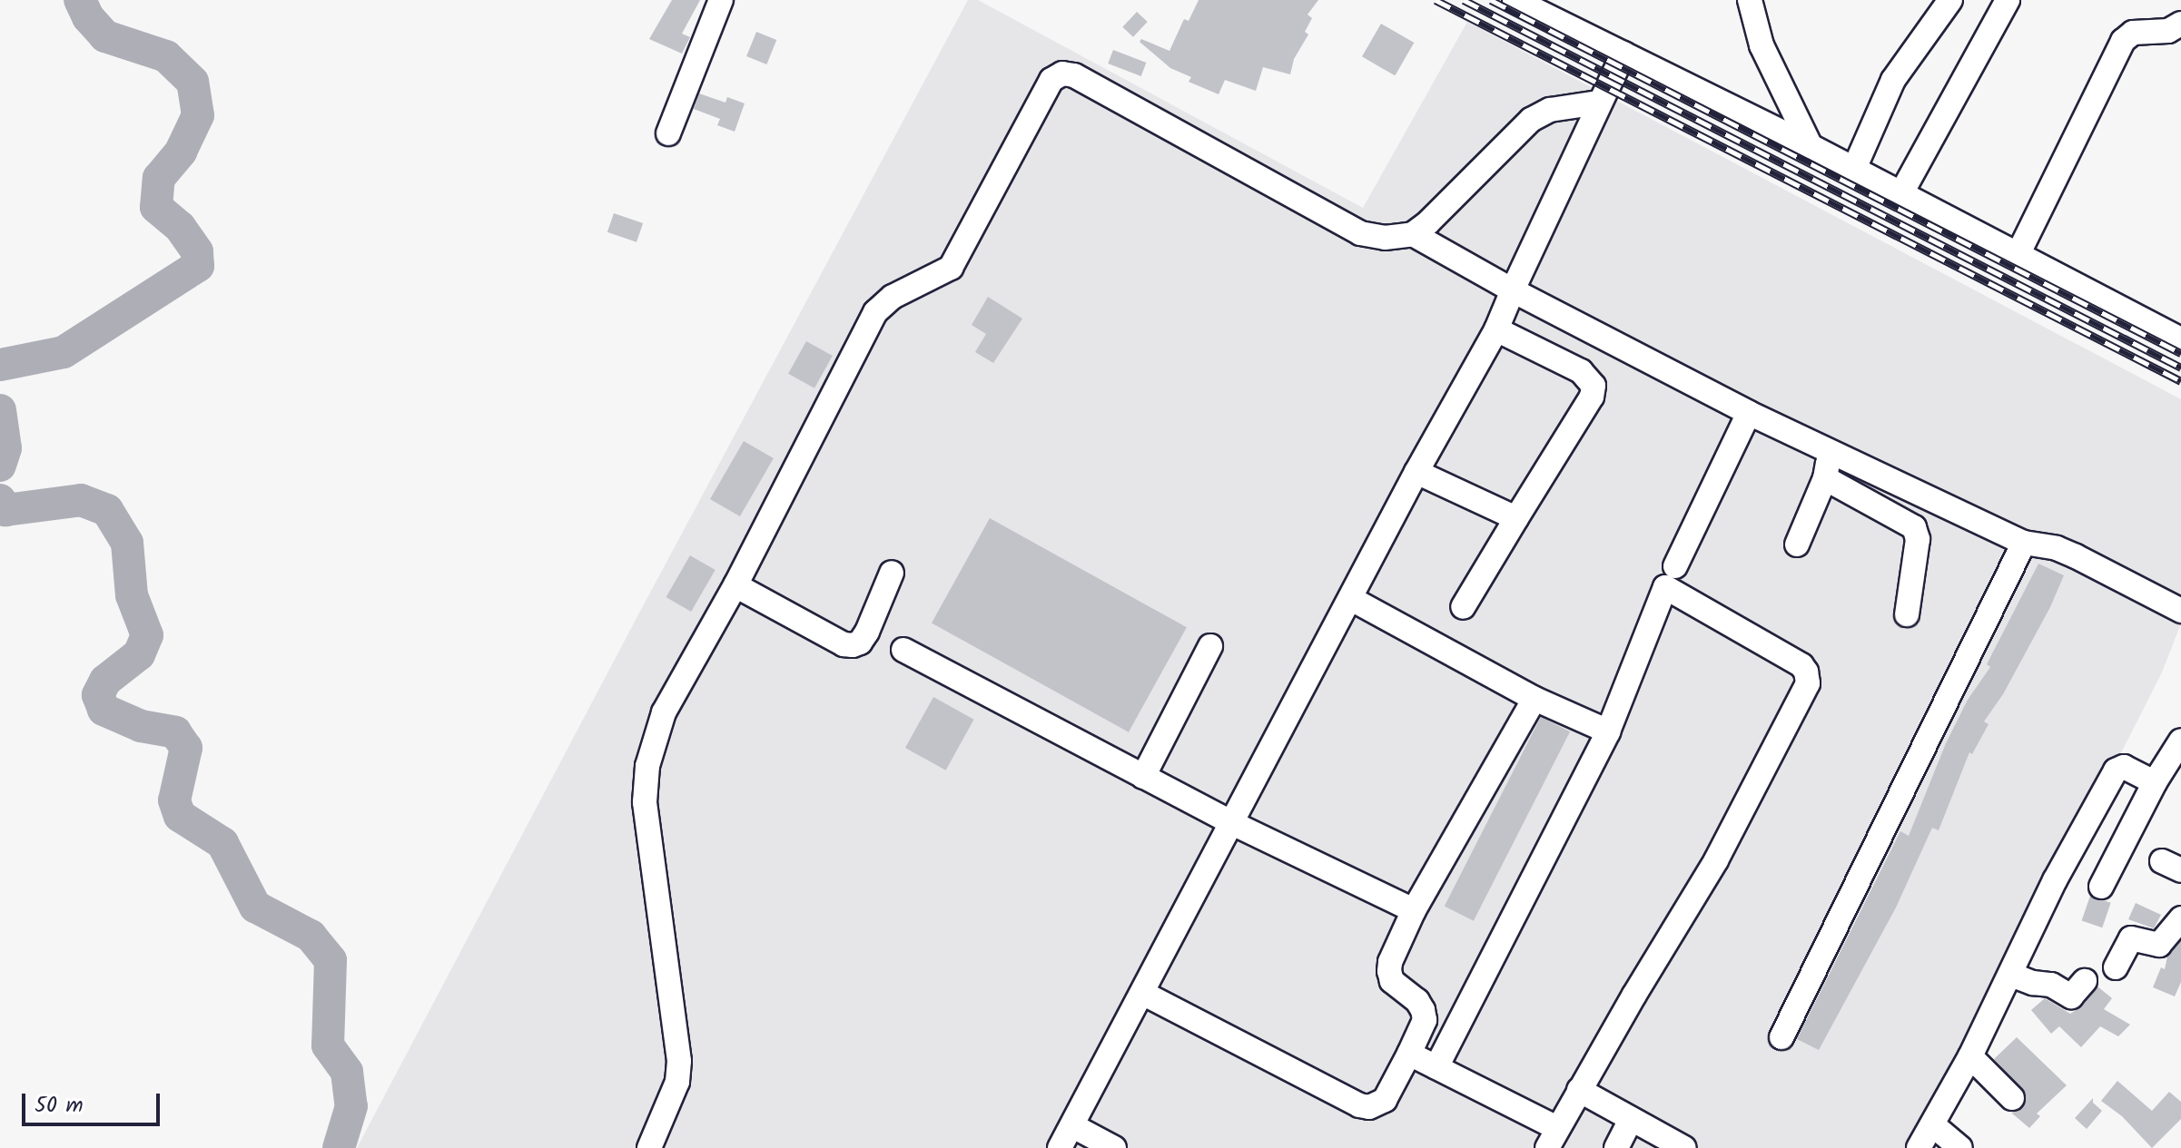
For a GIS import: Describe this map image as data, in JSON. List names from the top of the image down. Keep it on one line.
{"scale_bar":"50 m"}
